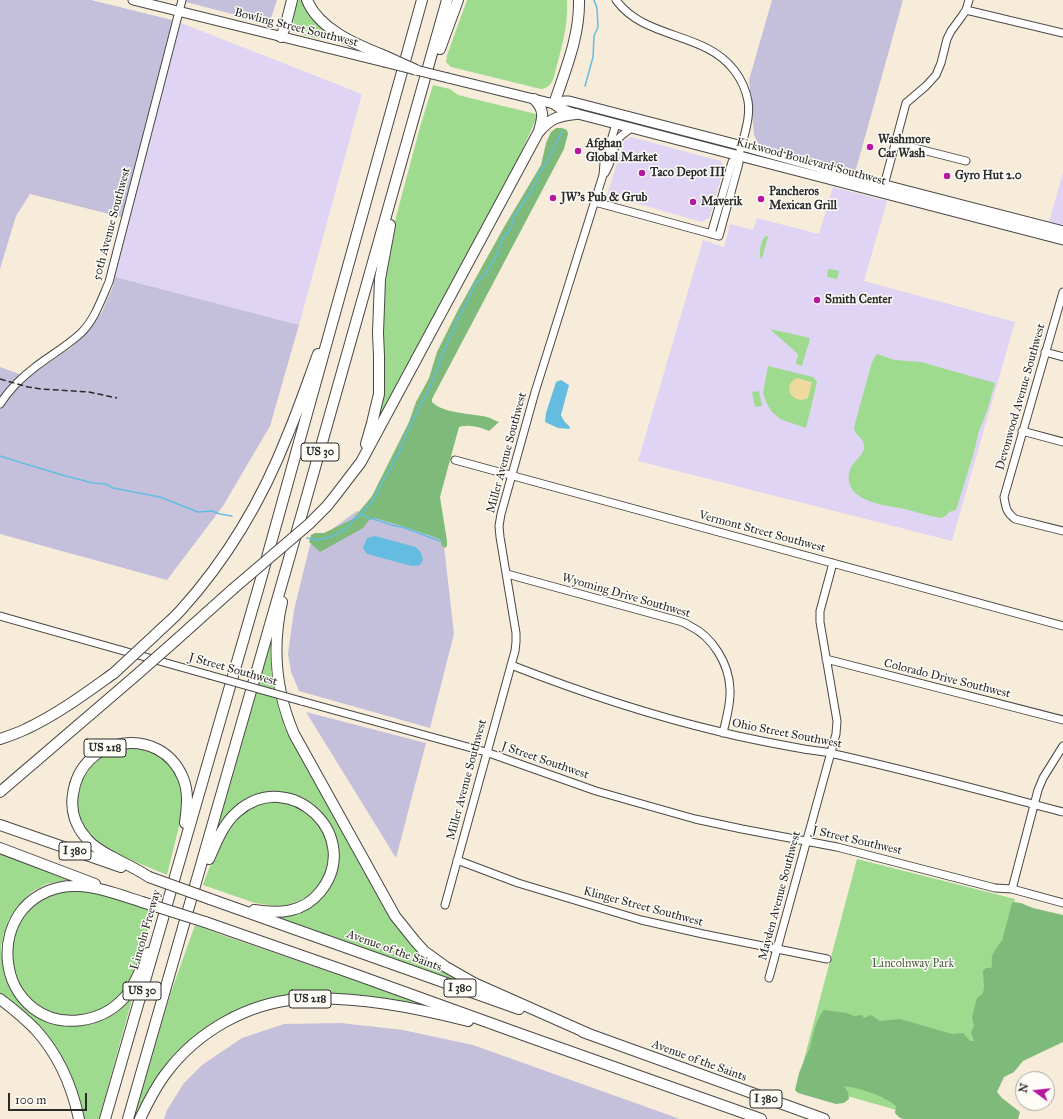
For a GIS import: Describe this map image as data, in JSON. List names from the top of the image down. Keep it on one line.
{"streets":{"highway":["US 30","US 218","I 380","Lincoln Freeway","Avenue of the Saints"],"main road":["Bowling Street Southwest","Kirkwood Boulevard Southwest"],"street":["50th Avenue Southwest","Devonwood Avenue Southwest","Miller Avenue Southwest","Vermont Street Southwest","Wyoming Drive Southwest","J Street Southwest","Colorado Drive Southwest","Ohio Street Southwest","Mayden Avenue Southwest","Klinger Street Southwest"]},"crossings":[["Bowling Street Southwest","50th Avenue Southwest"],["Kirkwood Boulevard Southwest","Miller Avenue Southwest"],["US 30","US 218"],["US 30","Lincoln Freeway"],["Miller Avenue Southwest","Vermont Street Southwest"],["Miller Avenue Southwest","Wyoming Drive Southwest"],["Miller Avenue Southwest","J Street Southwest"],["Miller Avenue Southwest","Ohio Street Southwest"],["Miller Avenue Southwest","Klinger Street Southwest"],["Vermont Street Southwest","Mayden Avenue Southwest"],["Wyoming Drive Southwest","Ohio Street Southwest"],["J Street Southwest","Mayden Avenue Southwest"],["Colorado Drive Southwest","Mayden Avenue Southwest"],["Ohio Street Southwest","Mayden Avenue Southwest"],["US 218","I 380"],["US 218","Lincoln Freeway"],["US 218","Avenue of the Saints"],["Mayden Avenue Southwest","Klinger Street Southwest"]],"parks":["Lincolnway Park"],"places":["Washmore Car Wash","Afghan Global Market","Taco Depot III","Gyro Hut 2.0","JW's Pub & Grub","Pancheros Mexican Grill","Maverik","Smith Center"],"scale_bar":"100 m","north":"left"}
